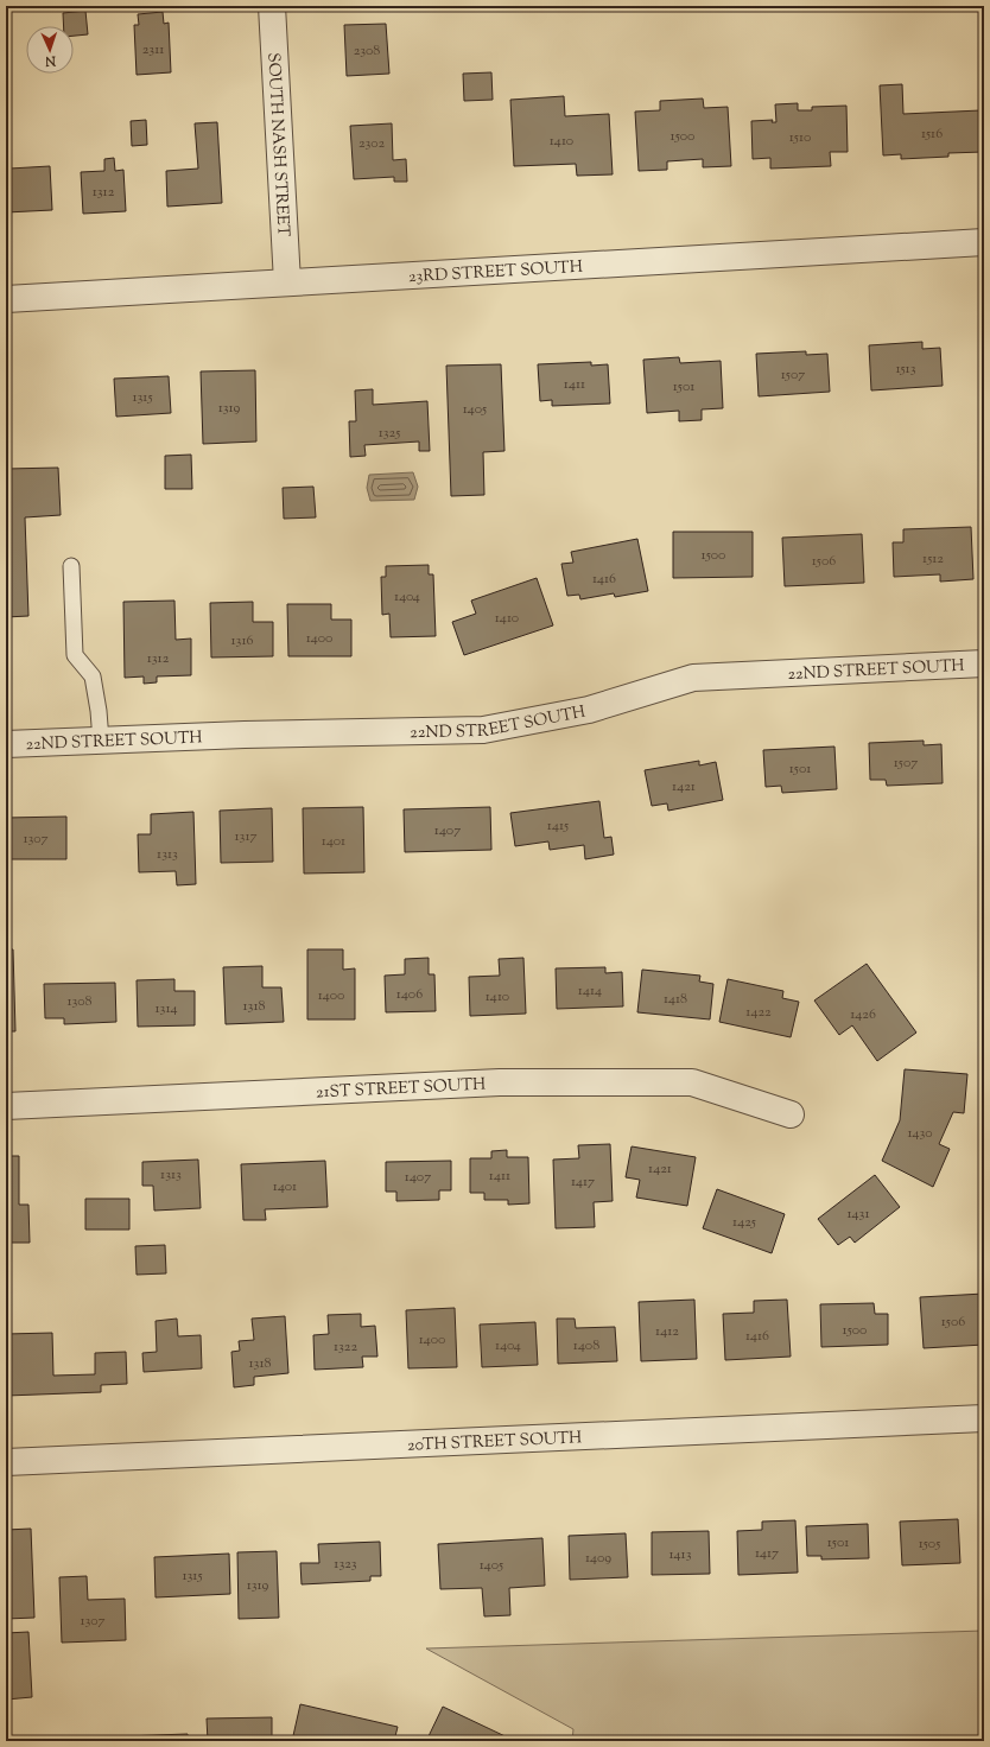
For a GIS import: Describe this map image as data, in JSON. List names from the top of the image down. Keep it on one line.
{"streets":{"street":["SOUTH NASH STREET","23RD STREET SOUTH","22ND STREET SOUTH","21ST STREET SOUTH","20TH STREET SOUTH"]},"crossings":[["SOUTH NASH STREET","23RD STREET SOUTH"]],"house_numbers":["2311","2308","1516","1500","1510","1410","2302","1312","1513","1507","1411","1501","1315","1319","1405","1325","1500","1512","1506","1416","1404","1410","1400","1316","1312","1507","1501","1421","1415","1407","1317","1307","1401","1313","1414","1406","1400","1410","1418","1308","1318","1314","1422","1426","1430","1421","1313","1411","1407","1417","1401","1431","1425","1506","1500","1412","1416","1400","1404","1408","1322","1318","1501","1505","1417","1413","1409","1323","1405","1315","1319","1307"],"north":"bottom"}
